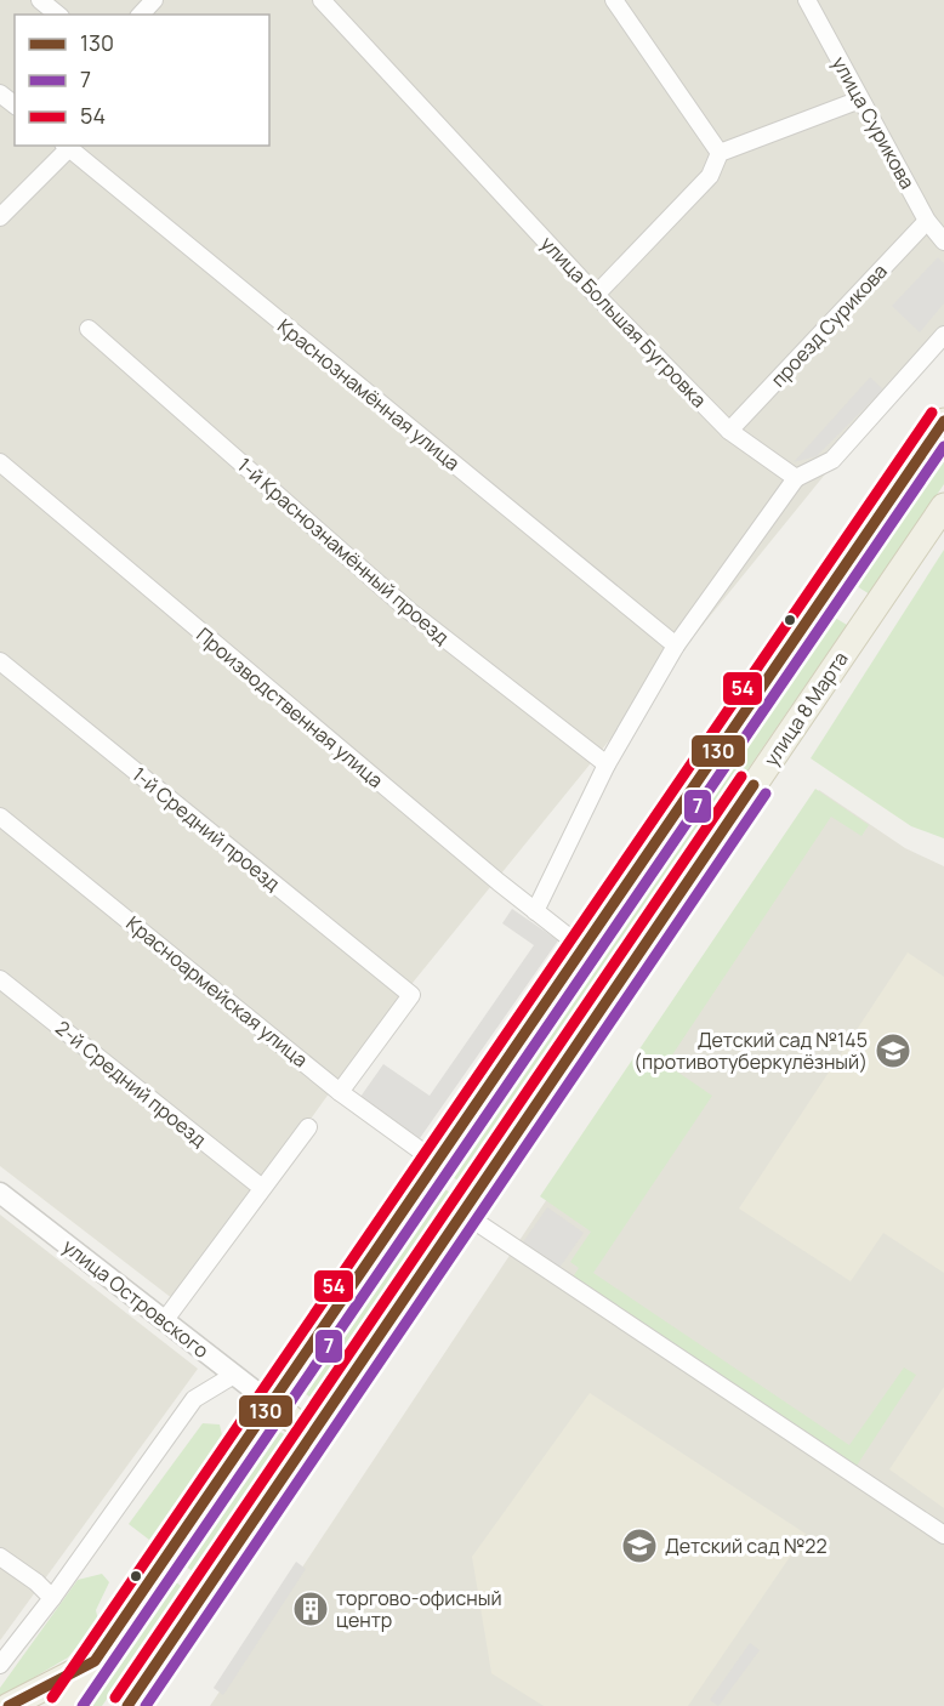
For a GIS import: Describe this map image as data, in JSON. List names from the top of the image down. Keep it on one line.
{"streets":{"main road":["улица 8 Марта"],"street":["улица Сурикова","улица Большая Бугровка","проезд Сурикова","Краснознамённая улица","1-й Краснознамённый проезд","Производственная улица","1-й Средний проезд","Красноармейская улица","2-й Средний проезд","улица Островского"]},"crossings":[["улица Сурикова","проезд Сурикова"],["улица Большая Бугровка","проезд Сурикова"],["1-й Средний проезд","Красноармейская улица"]],"places":{"school or university":["Детский сад №145 (противотуберкулёзный)","Детский сад №22"],"building":["торгово-офисный центр"]},"lines":["transit line 54","transit line 130","transit line 7"],"legend":["130","7","54"]}
